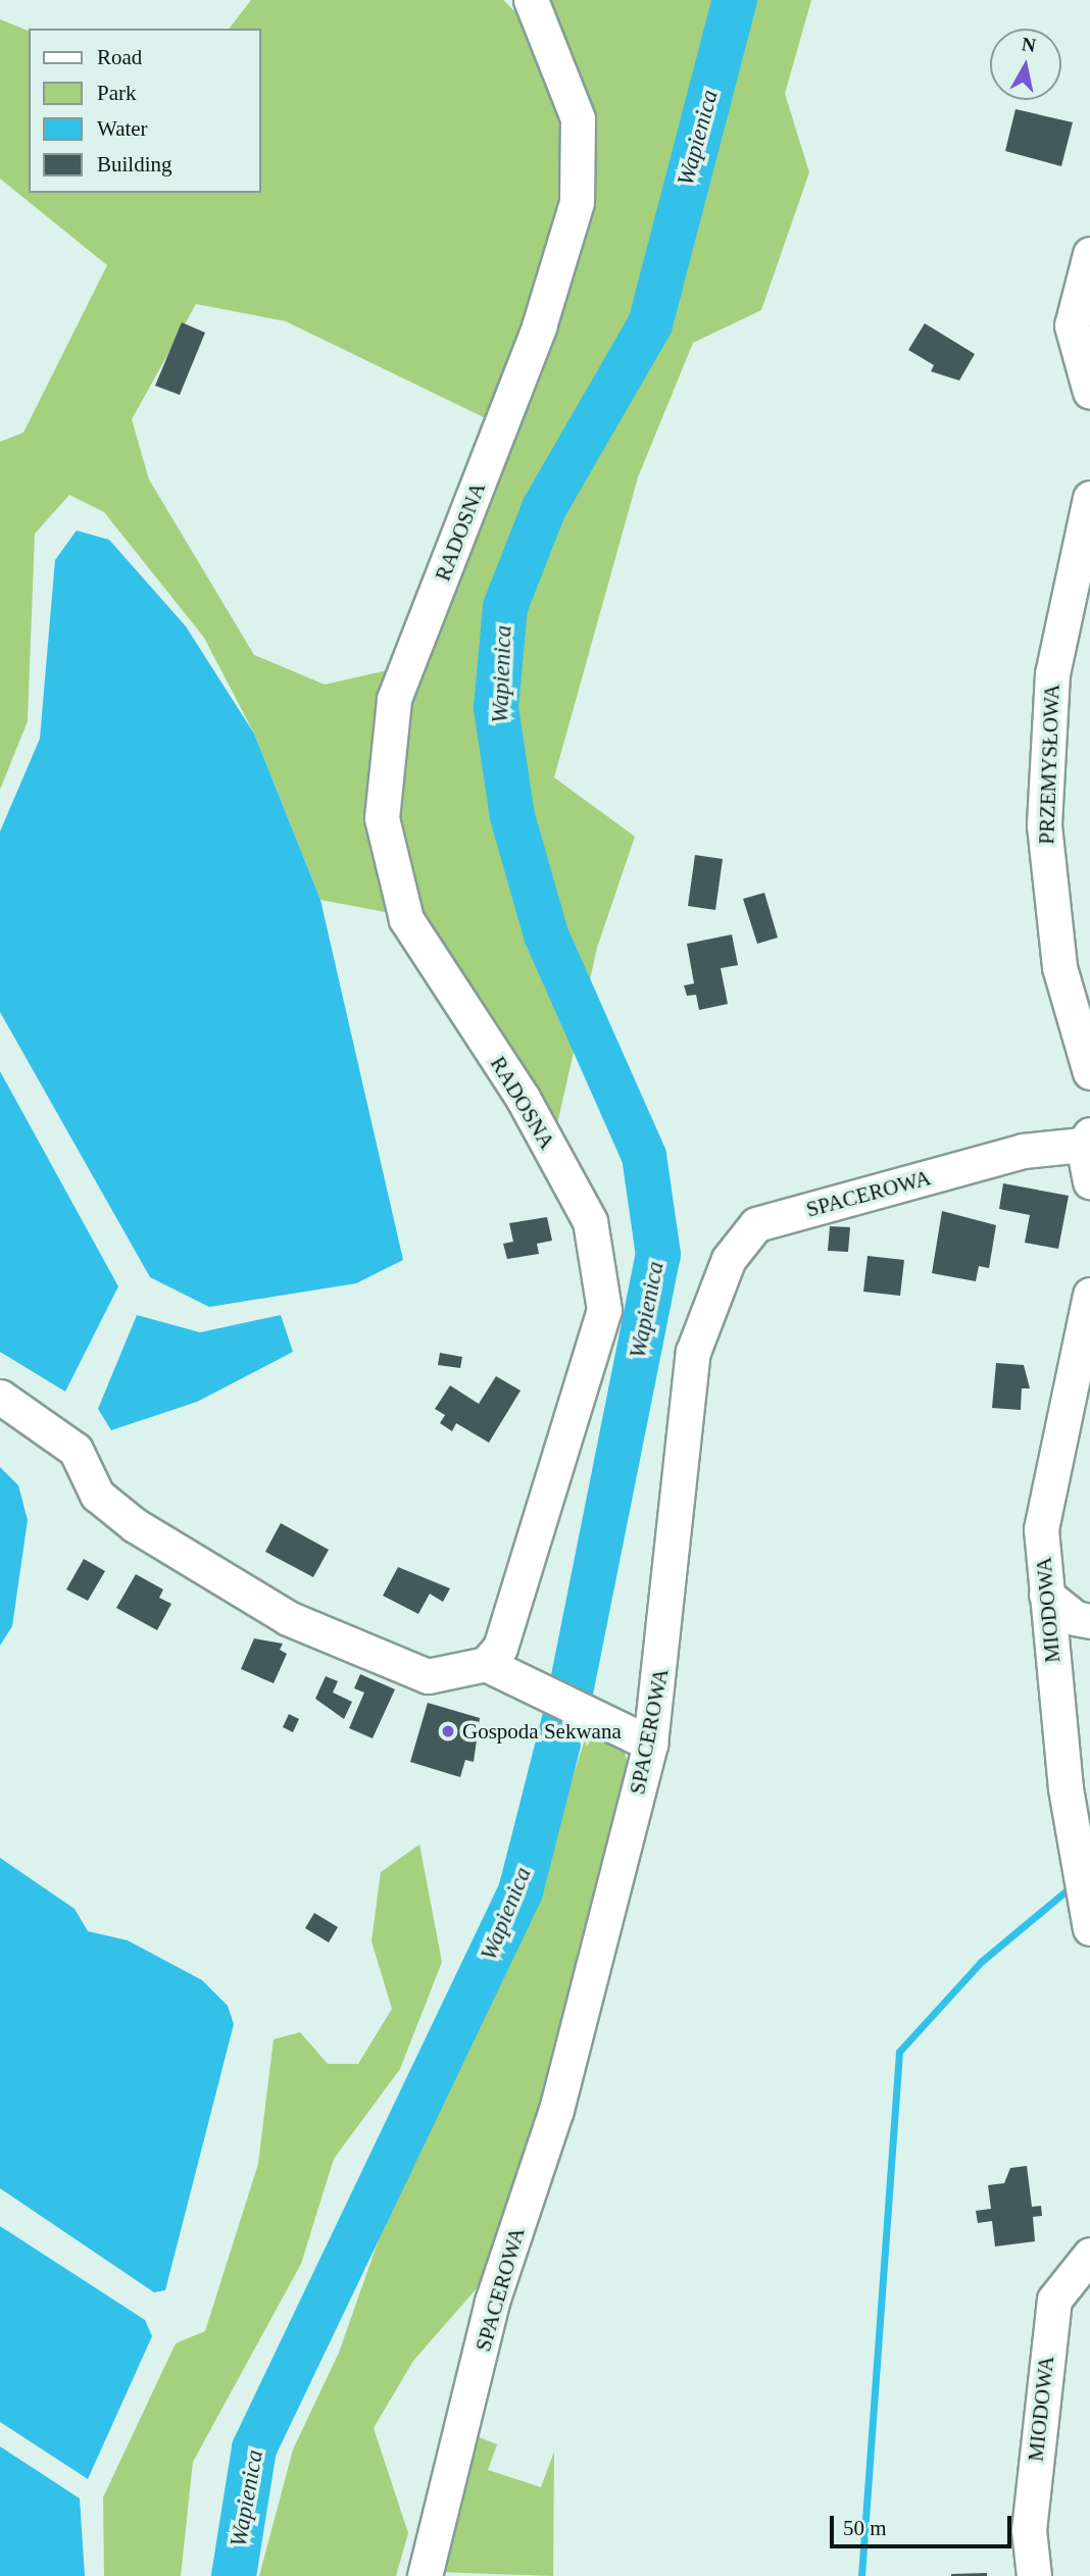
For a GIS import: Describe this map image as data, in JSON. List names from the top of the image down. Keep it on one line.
{"streets":{"street":["RADOSNA","PRZEMYSŁOWA","SPACEROWA","MIODOWA"]},"water":["Wapienica"],"places":["Gospoda Sekwana"],"legend":["Road","Park","Water","Building"],"scale_bar":"50 m","north":"top"}
